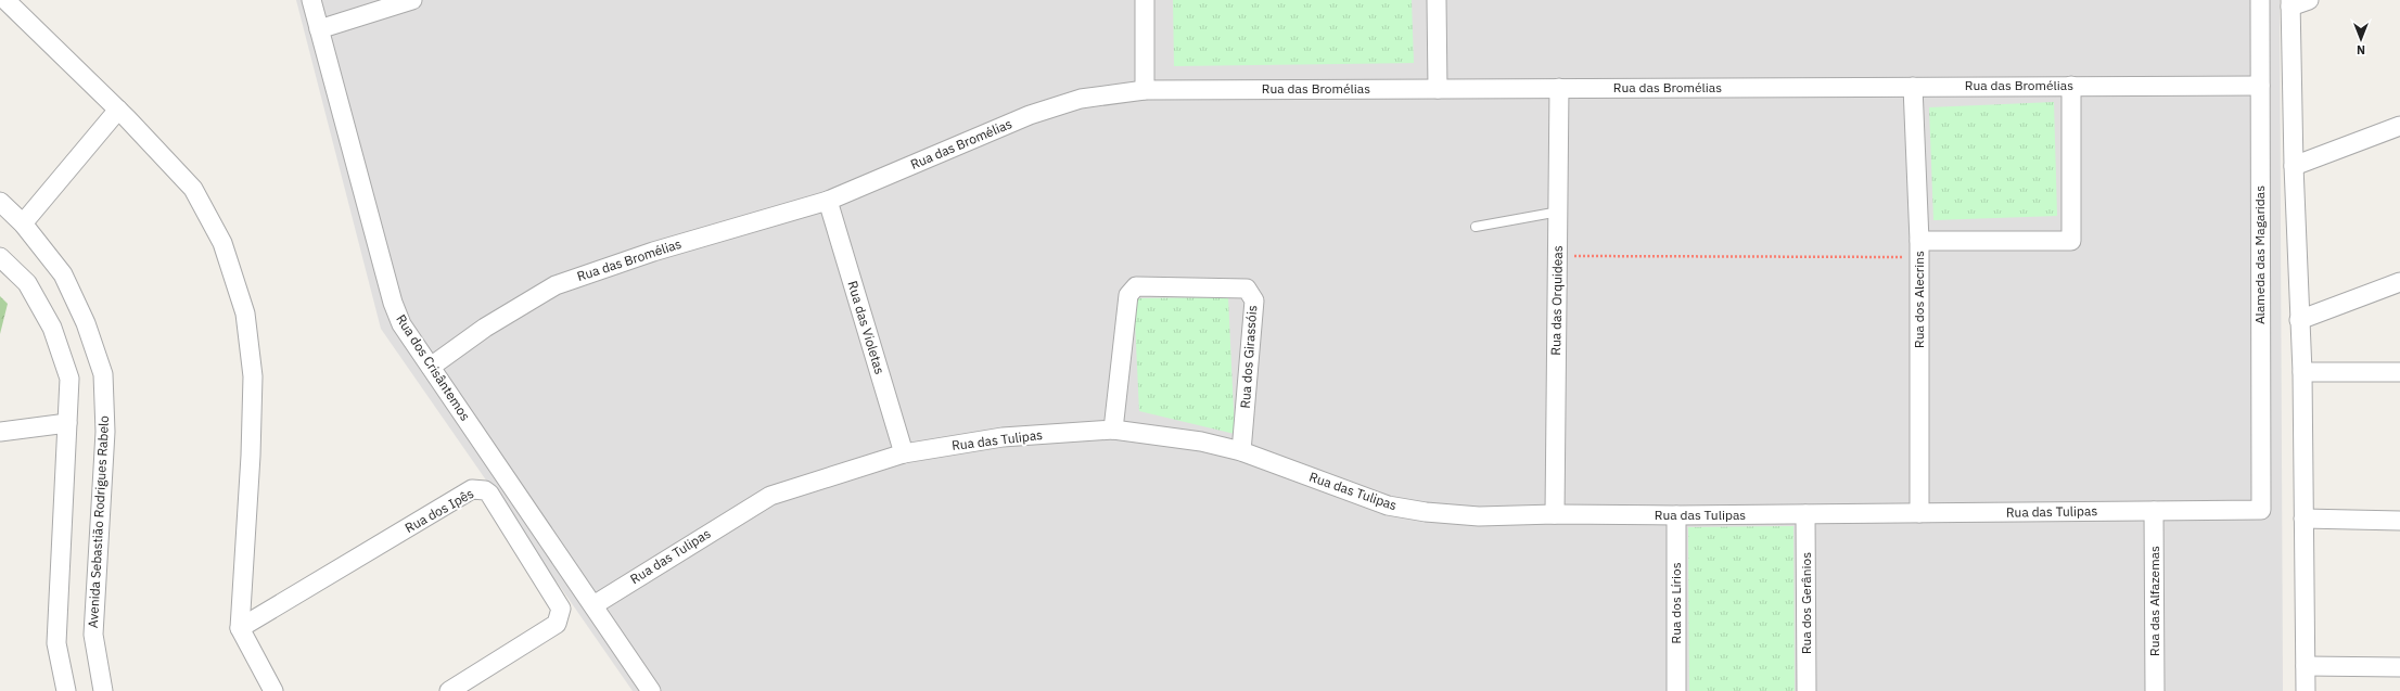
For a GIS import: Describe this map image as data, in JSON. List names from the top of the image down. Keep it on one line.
{"streets":{"street":["Rua das Bromélias","Alameda das Magaridas","Rua dos Alecrins","Rua das Orquideas","Rua das Violetas","Rua dos Girassóis","Rua dos Crisântemos","Rua das Tulipas","Rua dos Ipês","Avenida Sebastião Rodrigues Rabelo","Rua das Alfazemas","Rua dos Lírios","Rua dos Gerânios"]},"crossings":[["Rua das Bromélias","Alameda das Magaridas"],["Rua das Bromélias","Rua dos Alecrins"],["Rua das Bromélias","Rua das Orquideas"],["Rua das Bromélias","Rua das Violetas"],["Rua das Bromélias","Rua dos Crisântemos"],["Alameda das Magaridas","Rua das Tulipas"],["Rua dos Alecrins","Rua das Tulipas"],["Rua das Orquideas","Rua das Tulipas"],["Rua das Violetas","Rua das Tulipas"],["Rua dos Girassóis","Rua das Tulipas"],["Rua dos Crisântemos","Rua das Tulipas"],["Rua das Tulipas","Rua das Alfazemas"],["Rua das Tulipas","Rua dos Lírios"],["Rua das Tulipas","Rua dos Gerânios"]],"north":"bottom"}
